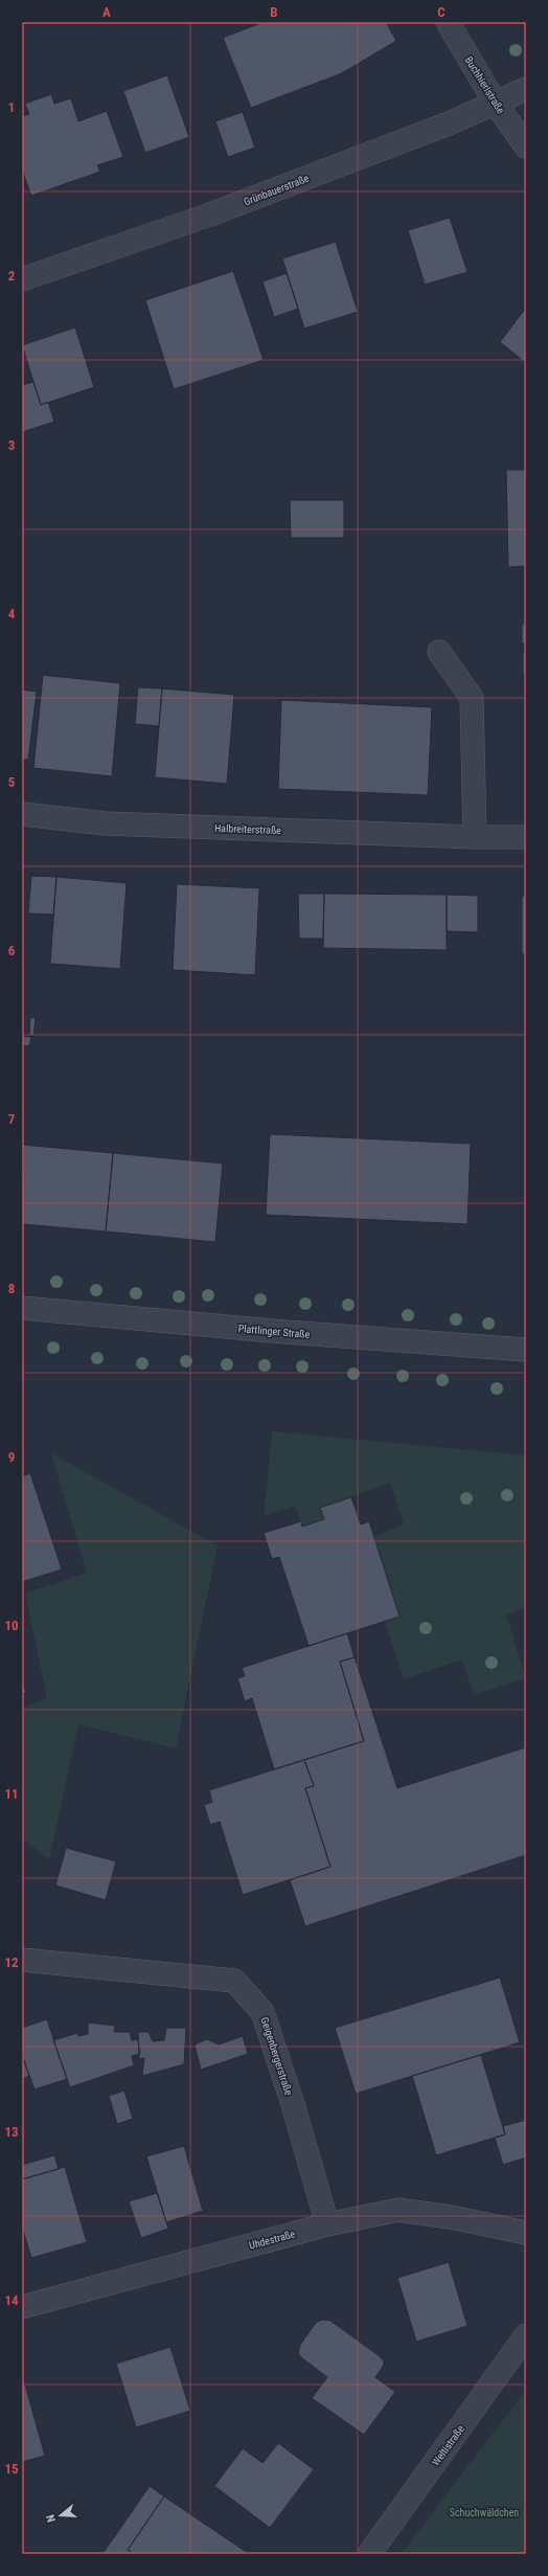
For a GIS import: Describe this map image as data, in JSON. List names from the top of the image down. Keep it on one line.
{"streets":{"street":["Buchhierlstraße","Grünbauerstraße","Halbreiterstraße","Plattlinger Straße","Geigenbergerstraße","Uhdestraße","Weltistraße"]},"crossings":[["Buchhierlstraße","Grünbauerstraße"],["Geigenbergerstraße","Uhdestraße"]],"parks":["Schuchwäldchen"],"north":"left","grid":{"columns":["A","B","C"],"rows":["1","2","3","4","5","6","7","8","9","10","11","12","13","14","15"]}}
